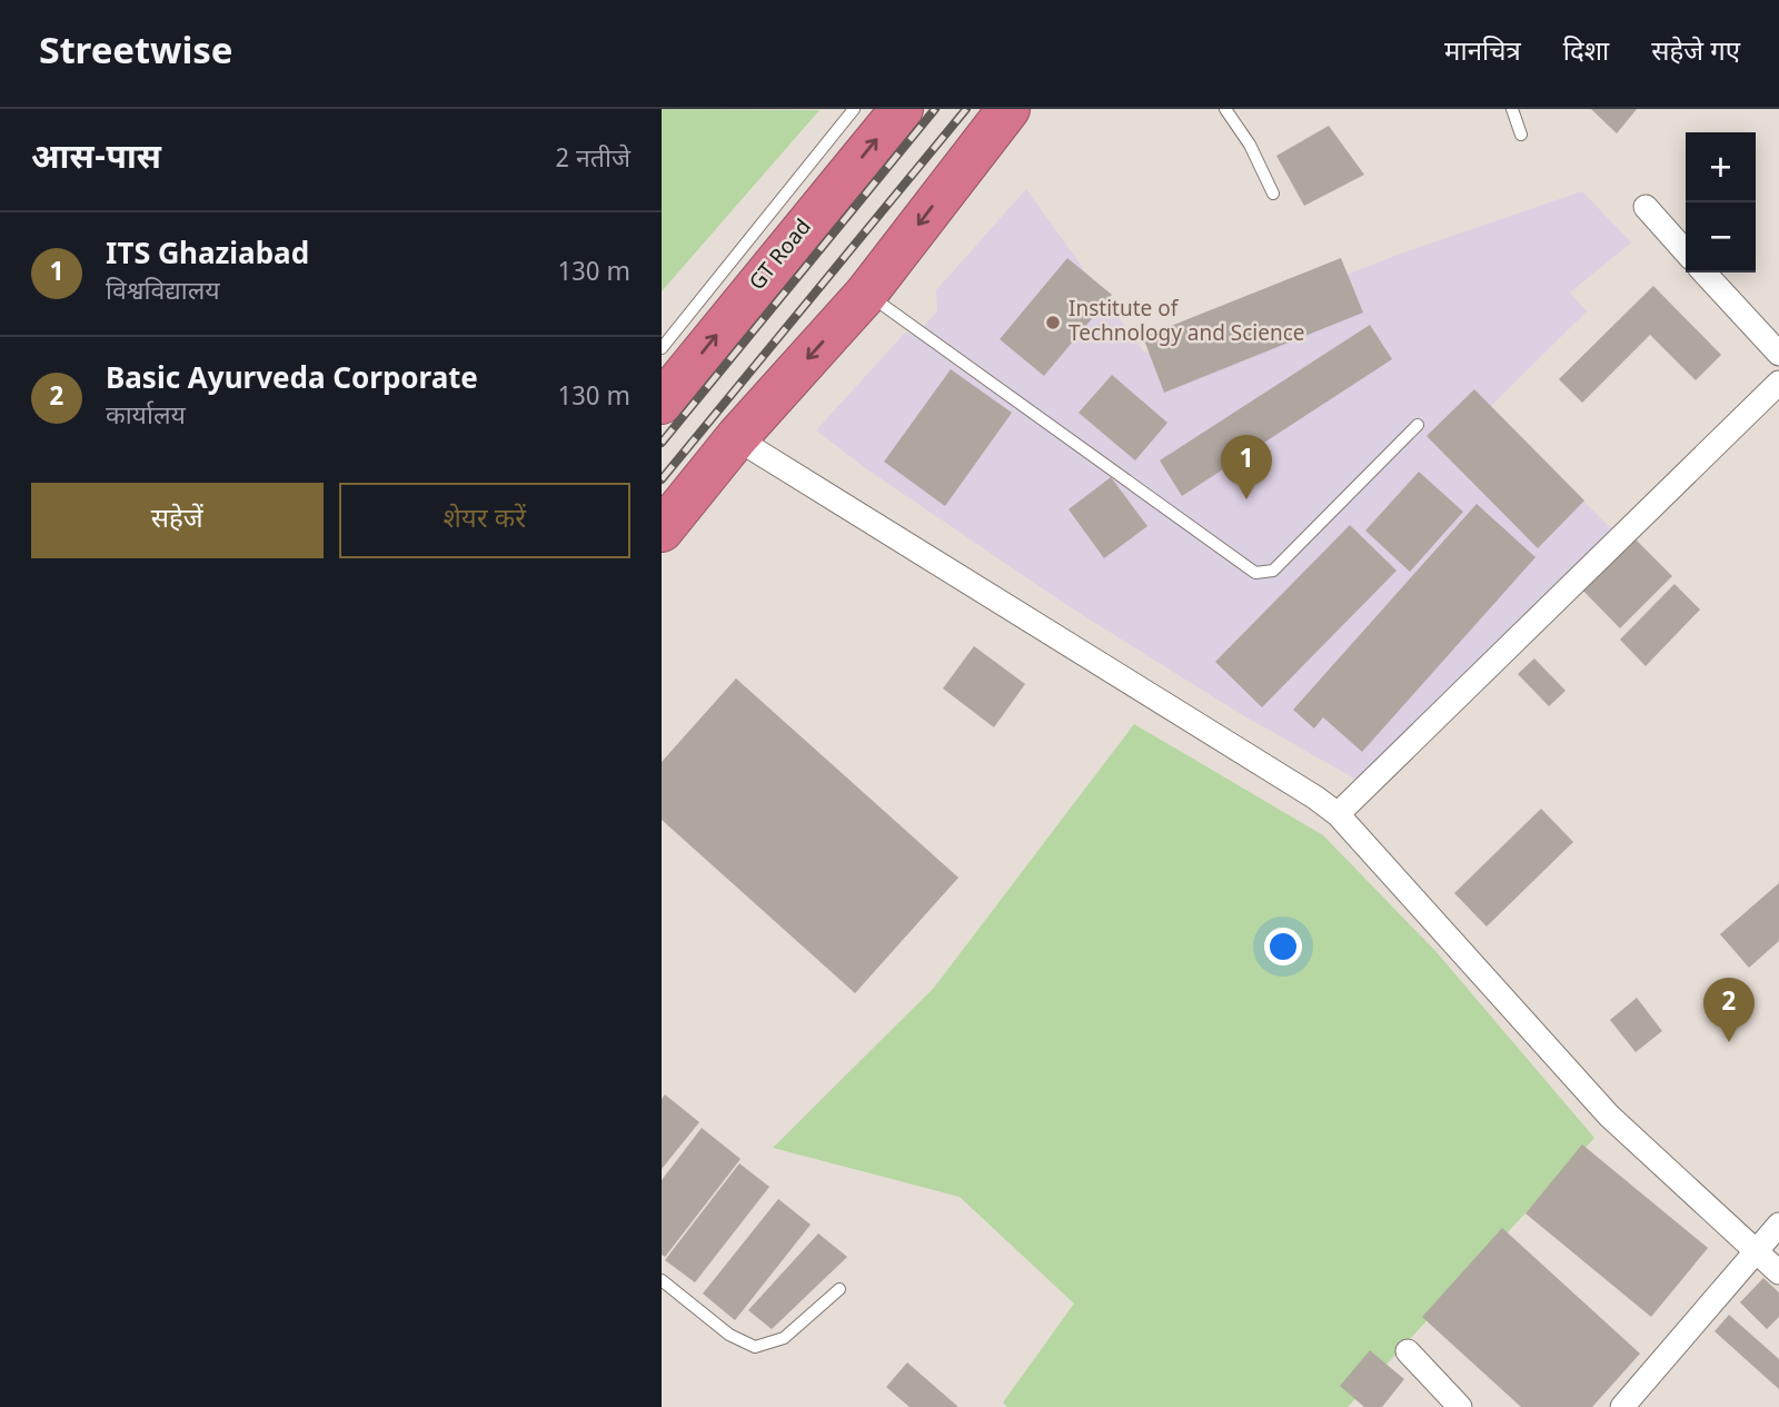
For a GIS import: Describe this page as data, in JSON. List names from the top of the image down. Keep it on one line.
{"streets":{"highway":["GT Road"]},"places":["Institute of Technology and Science"],"page":{"header":"Streetwise","nav":["मानचित्र","दिशा","सहेजे गए"],"heading":["आस-पास","2 नतीजे"],"map_buttons":["+","−"],"list":[{"mark":"1","name":"ITS Ghaziabad","note":"विश्वविद्यालय","value":"130 m"},{"mark":"2","name":"Basic Ayurveda Corporate","note":"कार्यालय","value":"130 m"}],"pins":["1","2"],"buttons":["सहेजें","शेयर करें"]}}
